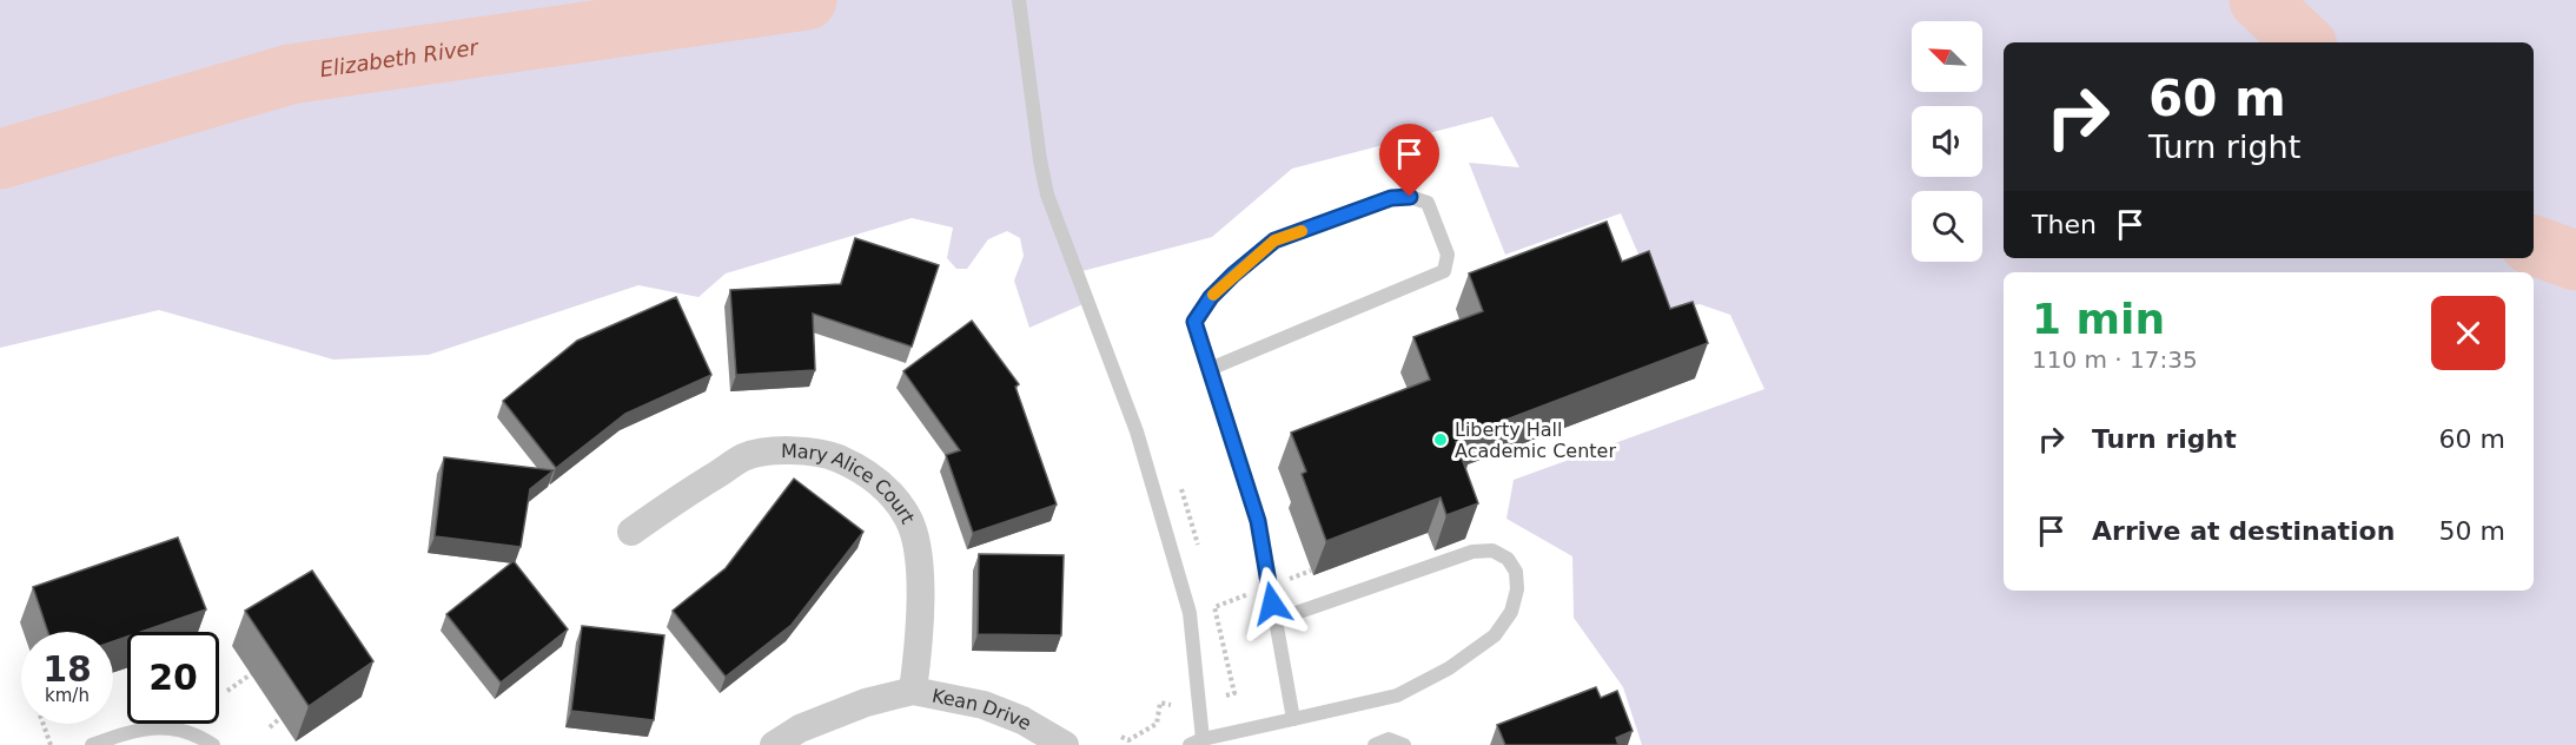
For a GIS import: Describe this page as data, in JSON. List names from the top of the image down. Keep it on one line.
{"streets":{"street":["Mary Alice Court","Kean Drive"]},"crossings":[["Mary Alice Court","Kean Drive"]],"water":["Elizabeth River"],"places":["Liberty Hall Academic Center"],"north":"top left","page":{"turn":["60 m","Turn right"],"then":"Then","heading":["1 min","110 m · 17:35"],"list":[{"name":"Turn right","value":"60 m"},{"name":"Arrive at destination","value":"50 m"}],"speed":"18 km/h","limit":"20"}}
